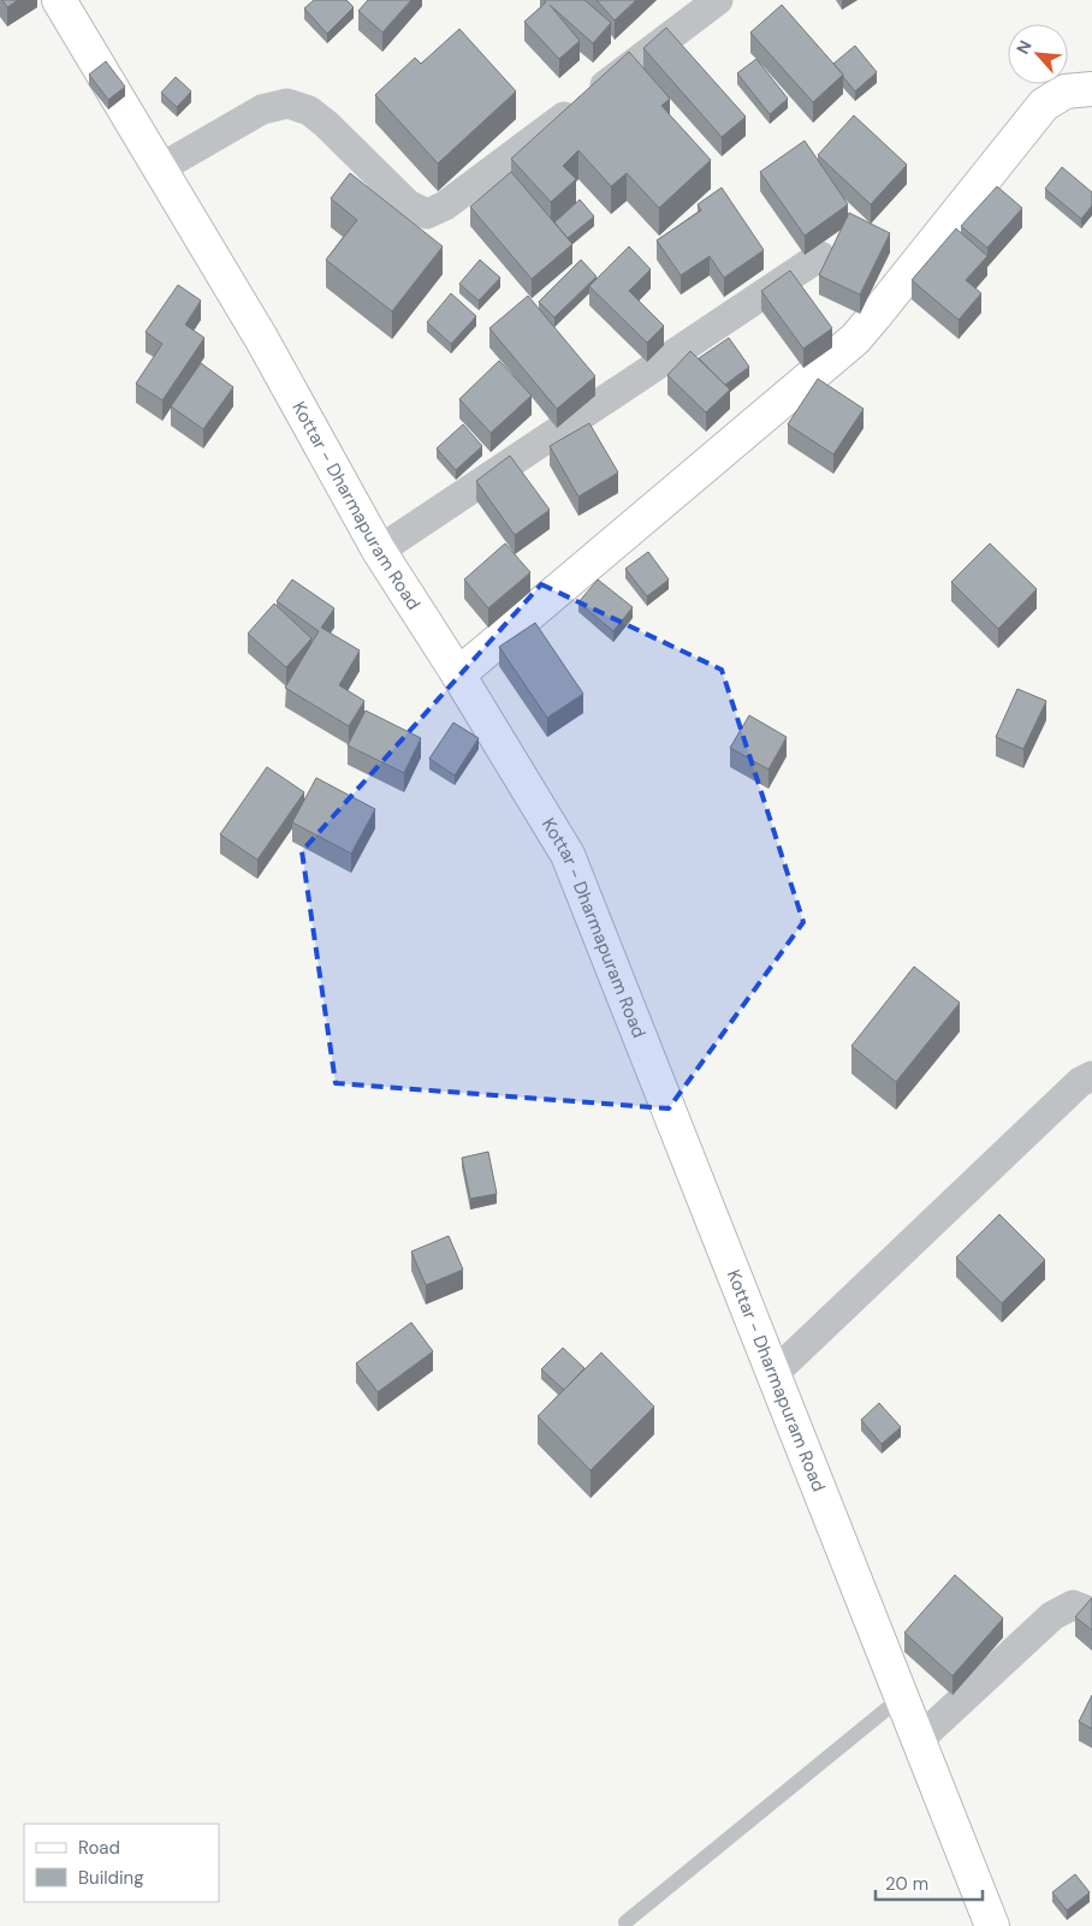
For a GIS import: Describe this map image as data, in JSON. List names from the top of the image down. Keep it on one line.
{"streets":{"main road":["Kottar - Dharmapuram Road"]},"legend":["Road","Building"],"scale_bar":"20 m","north":"top left"}
